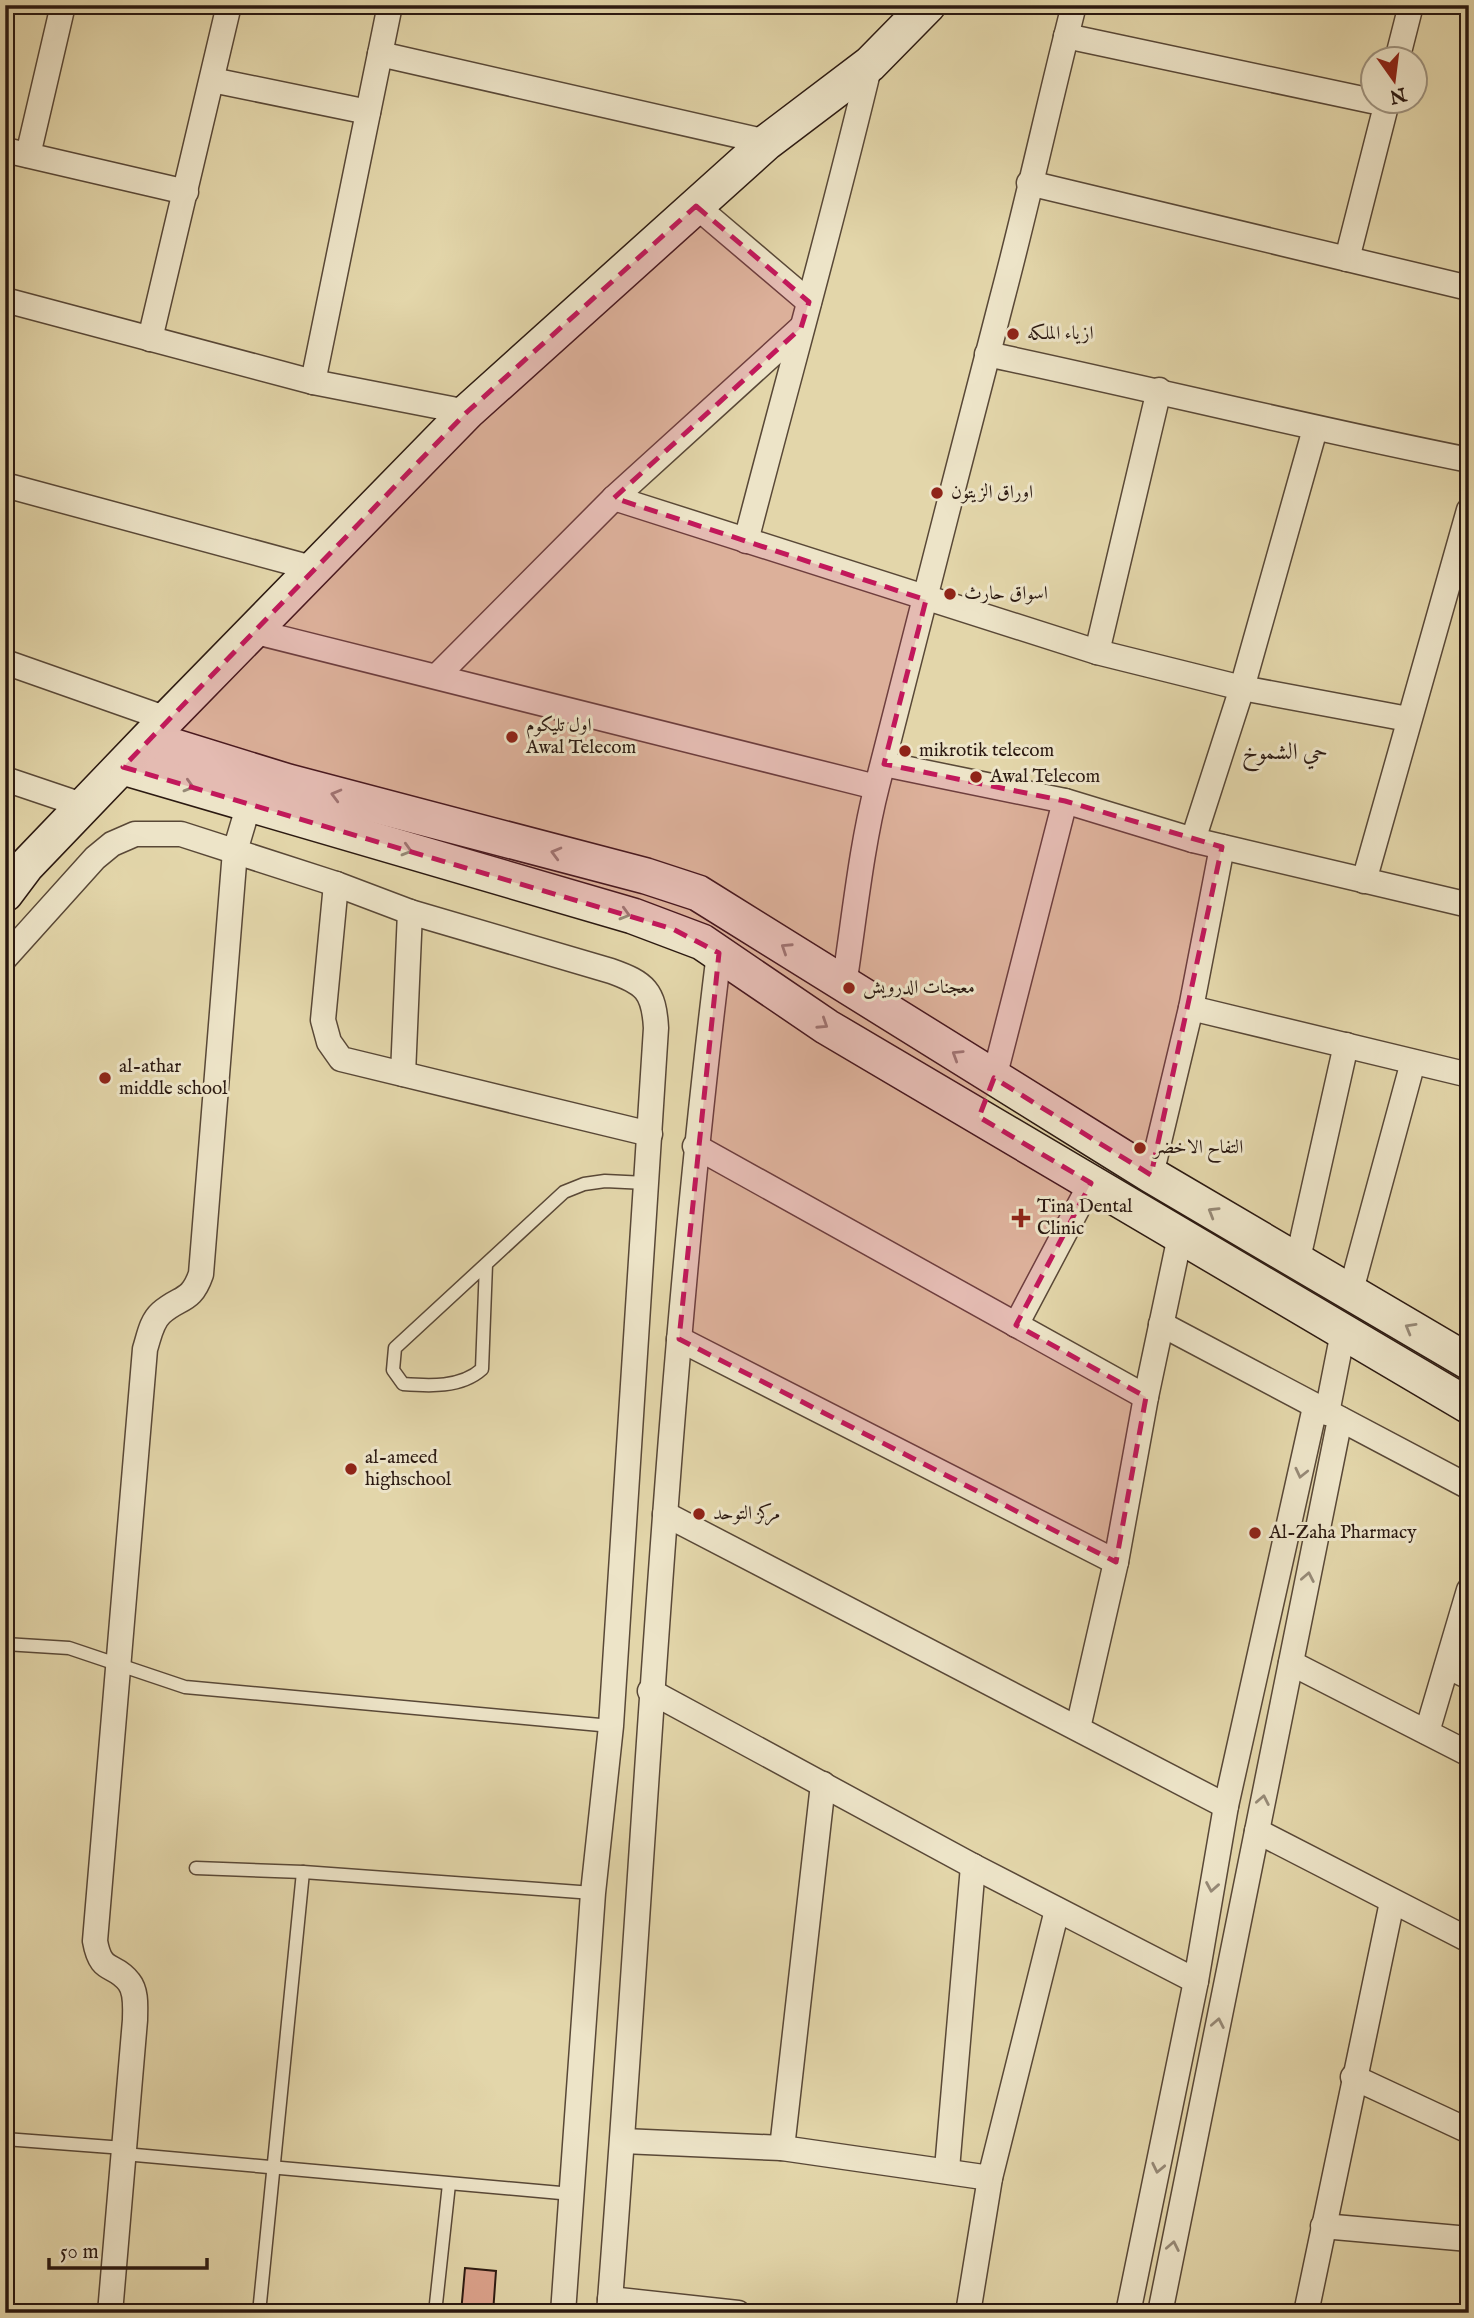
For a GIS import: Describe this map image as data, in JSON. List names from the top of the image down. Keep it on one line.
{"districts":["حي الشموخ"],"places":{"other":["ازياء الملكه","اوراق الزيتون","اسواق حارث","اول تليكوم Awal Telecom","mikrotik telecom","Awal Telecom","معجنات الدرويش","al-athar middle school","التفاح الاخضر","al-ameed highschool","مركز التوحد","Al-Zaha Pharmacy"],"health":["Tina Dental Clinic"]},"scale_bar":"50 m","north":"bottom"}
